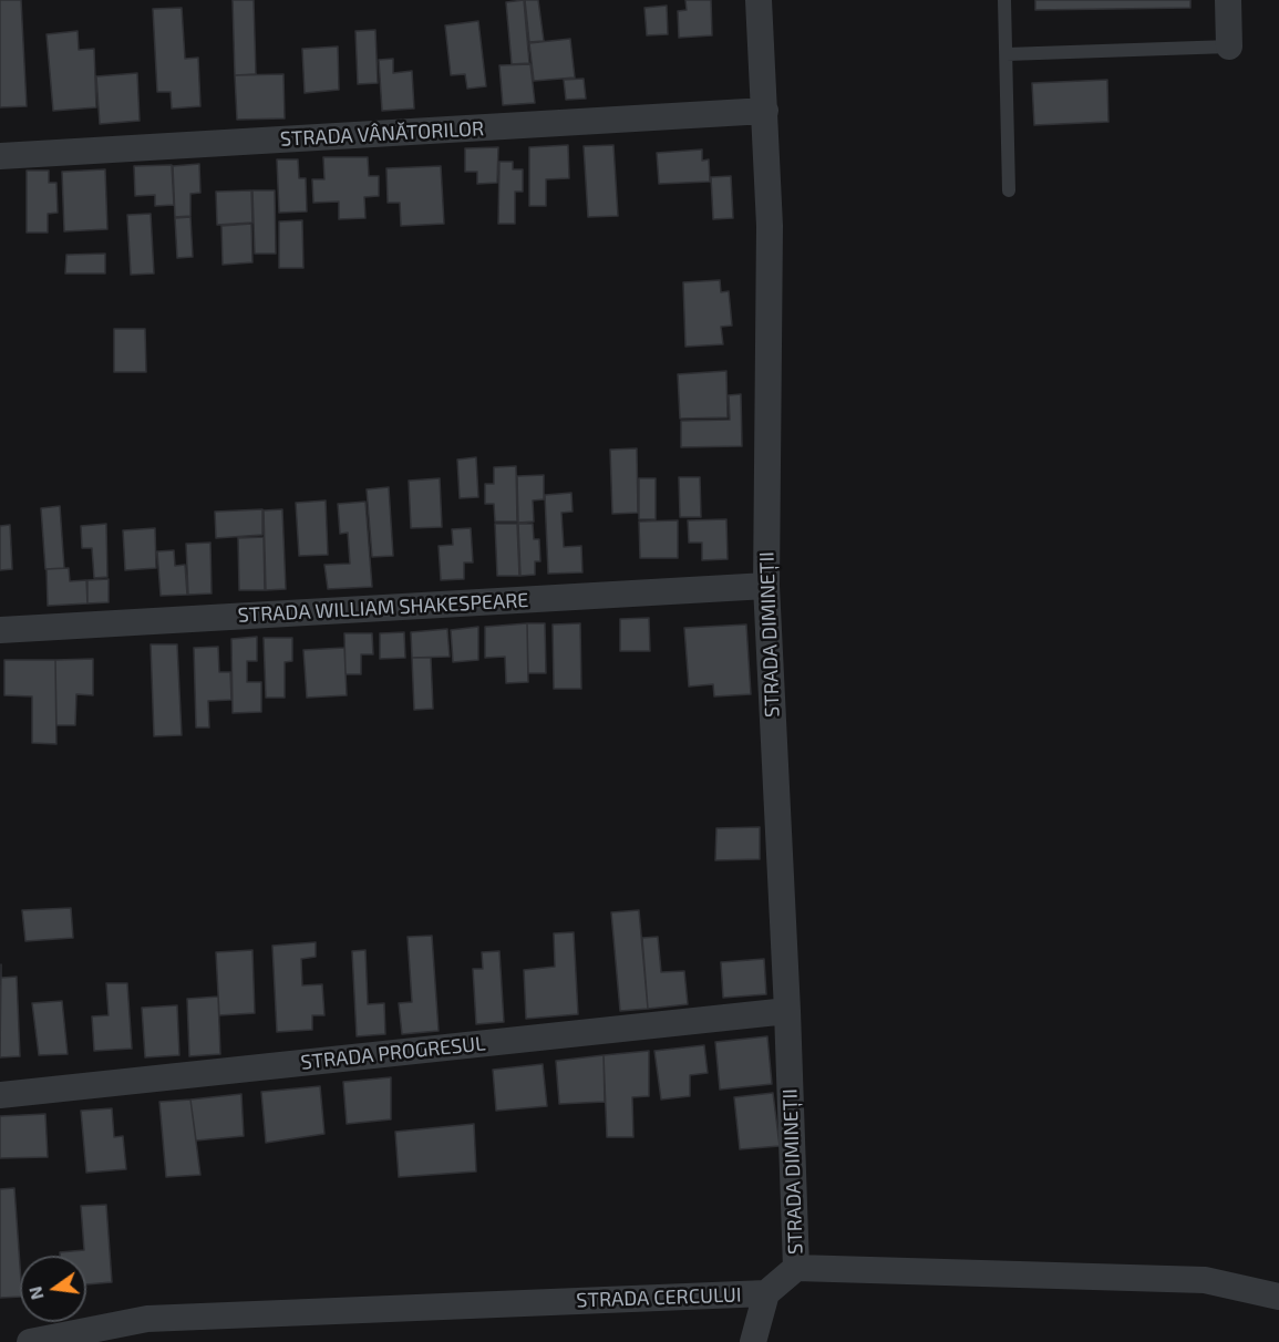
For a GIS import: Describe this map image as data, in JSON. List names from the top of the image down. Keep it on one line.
{"streets":{"street":["STRADA VÂNĂTORILOR","STRADA WILLIAM SHAKESPEARE","STRADA DIMINEȚII","STRADA PROGRESUL","STRADA CERCULUI"]},"crossings":[["STRADA VÂNĂTORILOR","STRADA DIMINEȚII"],["STRADA WILLIAM SHAKESPEARE","STRADA DIMINEȚII"],["STRADA DIMINEȚII","STRADA PROGRESUL"],["STRADA DIMINEȚII","STRADA CERCULUI"]],"north":"left"}
